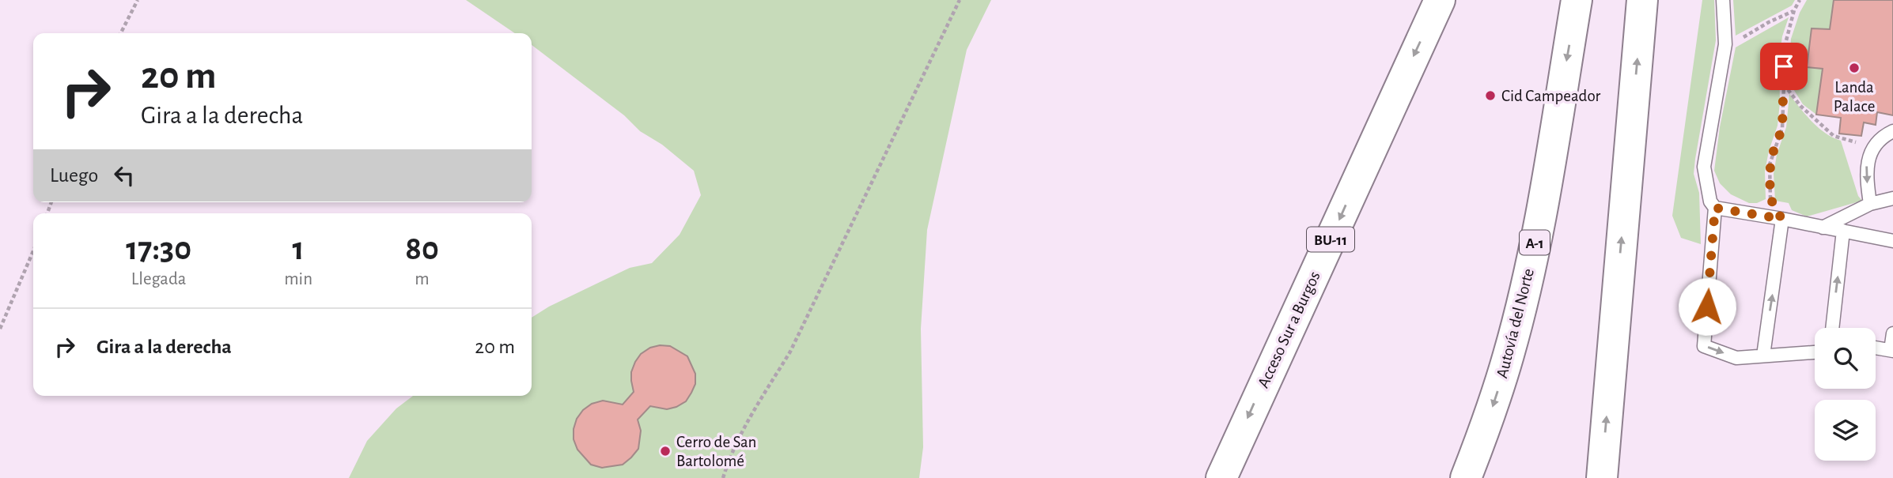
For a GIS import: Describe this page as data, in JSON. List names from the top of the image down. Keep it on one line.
{"streets":{"highway":["BU-11","A-1","Autovía del Norte","Acceso Sur a Burgos"]},"places":["Landa Palace","Cid Campeador","Cerro de San Bartolomé"],"page":{"turn":["20 m","Gira a la derecha"],"then":"Luego","eta":["17:30","Llegada","1","min","80","m"],"list":[{"name":"Gira a la derecha","value":"20 m"}]}}
